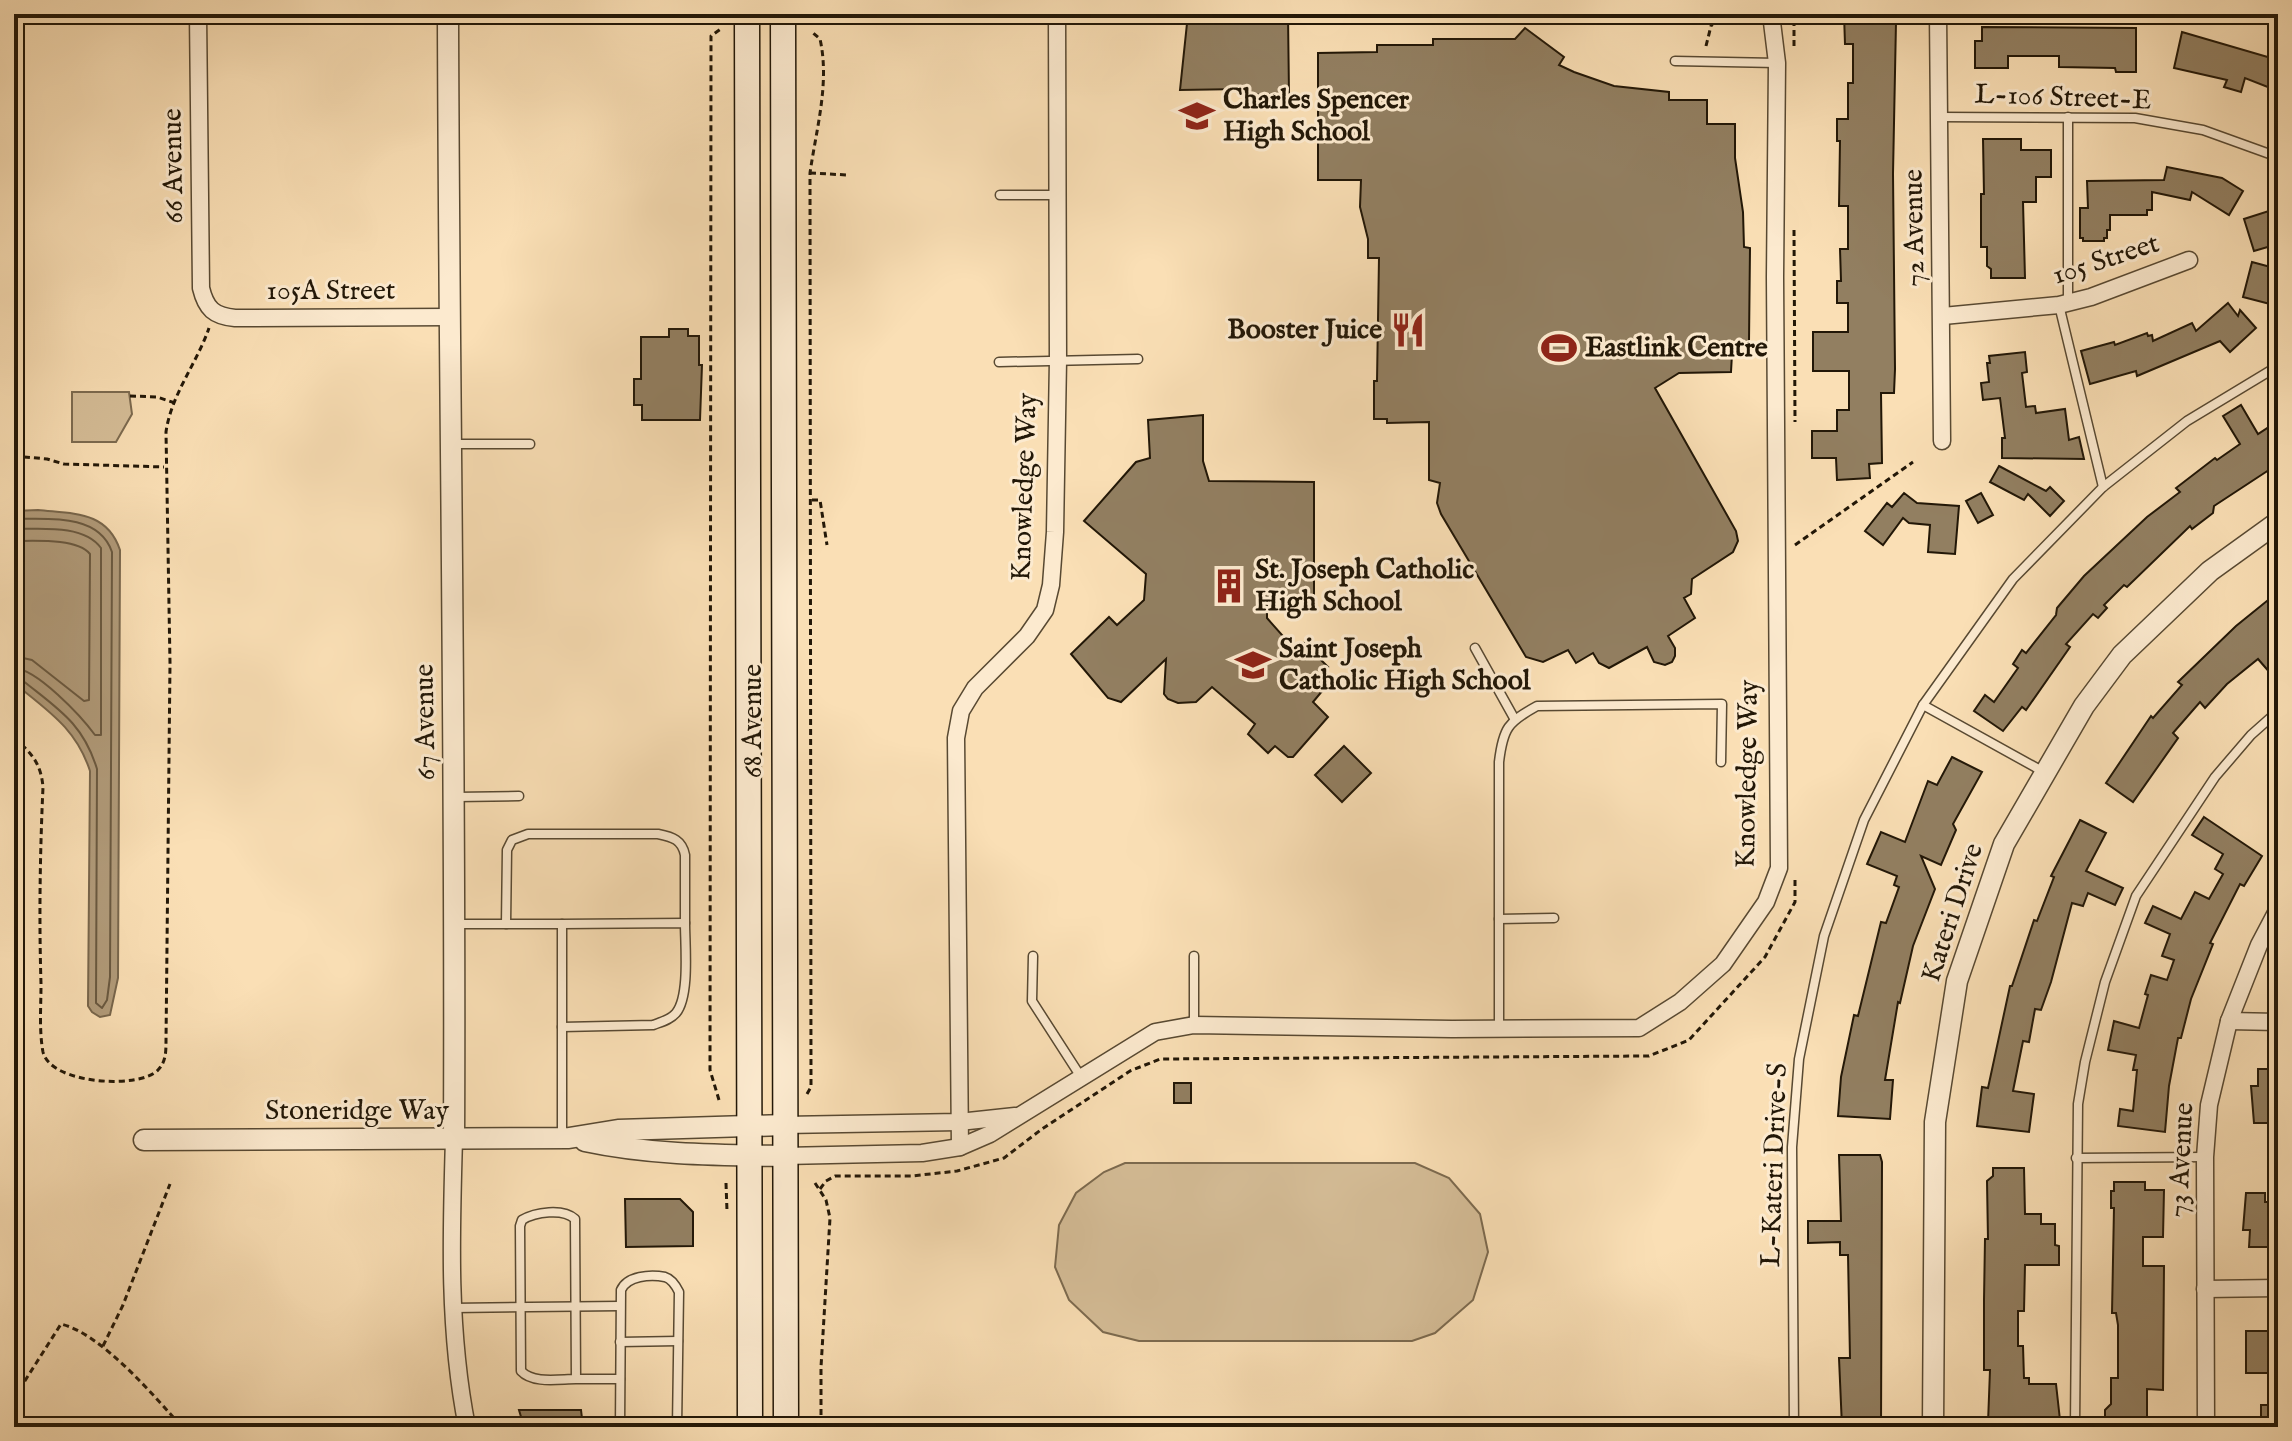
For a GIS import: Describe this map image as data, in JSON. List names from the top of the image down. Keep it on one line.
{"streets":{"main road":["68 Avenue"],"street":["66 Avenue","72 Avenue","105 Street","105A Street","Knowledge Way","67 Avenue","Kateri Drive","Stoneridge Way","73 Avenue"],"lane":["L-106 Street-E","L-Kateri Drive-S"]},"crossings":[["L-106 Street-E","72 Avenue"],["66 Avenue","105A Street"],["72 Avenue","105 Street"],["105A Street","67 Avenue"],["Knowledge Way","68 Avenue"],["Knowledge Way","Stoneridge Way"],["68 Avenue","Stoneridge Way"],["67 Avenue","Stoneridge Way"]],"places":{"school or university":["Charles Spencer High School","Saint Joseph Catholic High School"],"restaurant":["Booster Juice"],"sports":["Eastlink Centre"],"building":["St. Joseph Catholic High School"]}}
